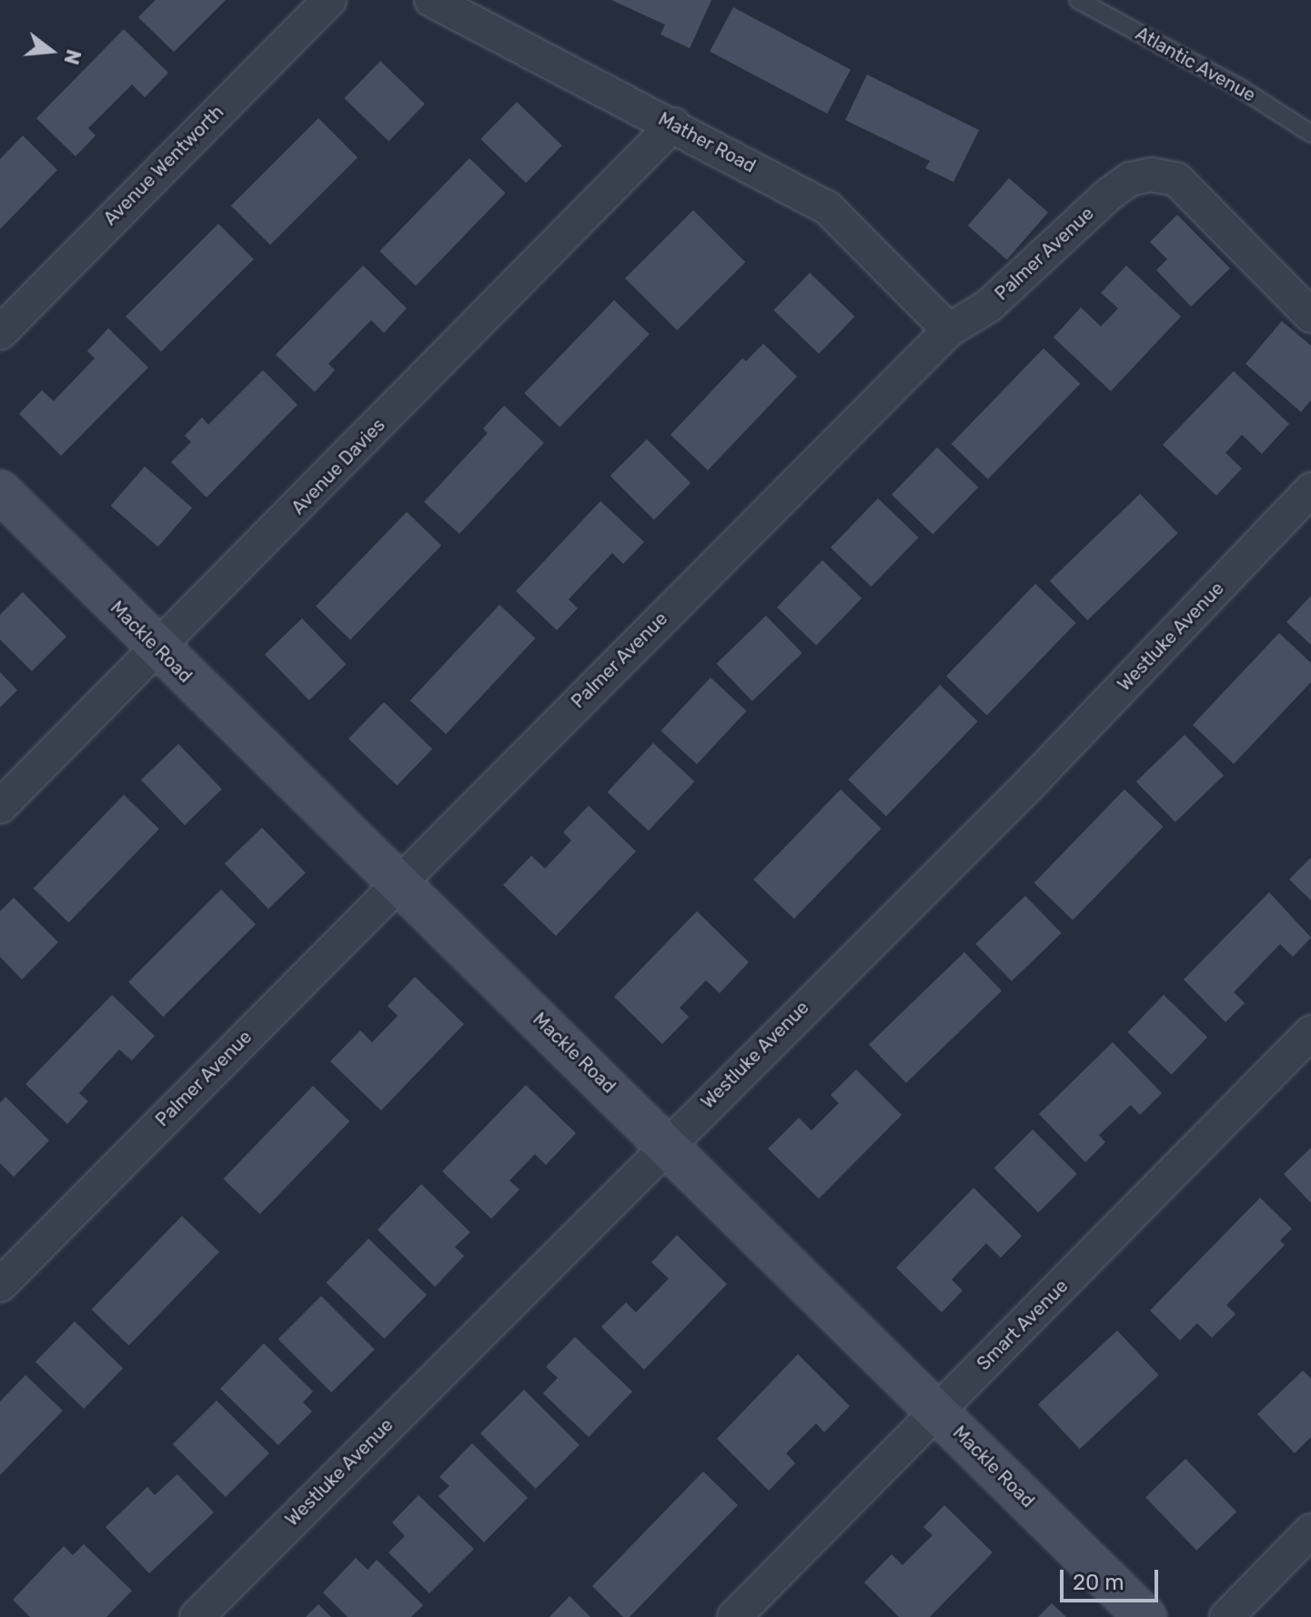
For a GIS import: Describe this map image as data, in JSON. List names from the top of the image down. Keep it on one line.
{"streets":{"street":["Mather Road","Avenue Wentworth","Palmer Avenue","Avenue Davies","Westluke Avenue","Mackle Road","Smart Avenue"],"lane":["Atlantic Avenue"]},"crossings":[["Mather Road","Palmer Avenue"],["Mather Road","Avenue Davies"],["Palmer Avenue","Mackle Road"],["Avenue Davies","Mackle Road"],["Westluke Avenue","Mackle Road"],["Mackle Road","Smart Avenue"]],"scale_bar":"20 m","north":"right"}
